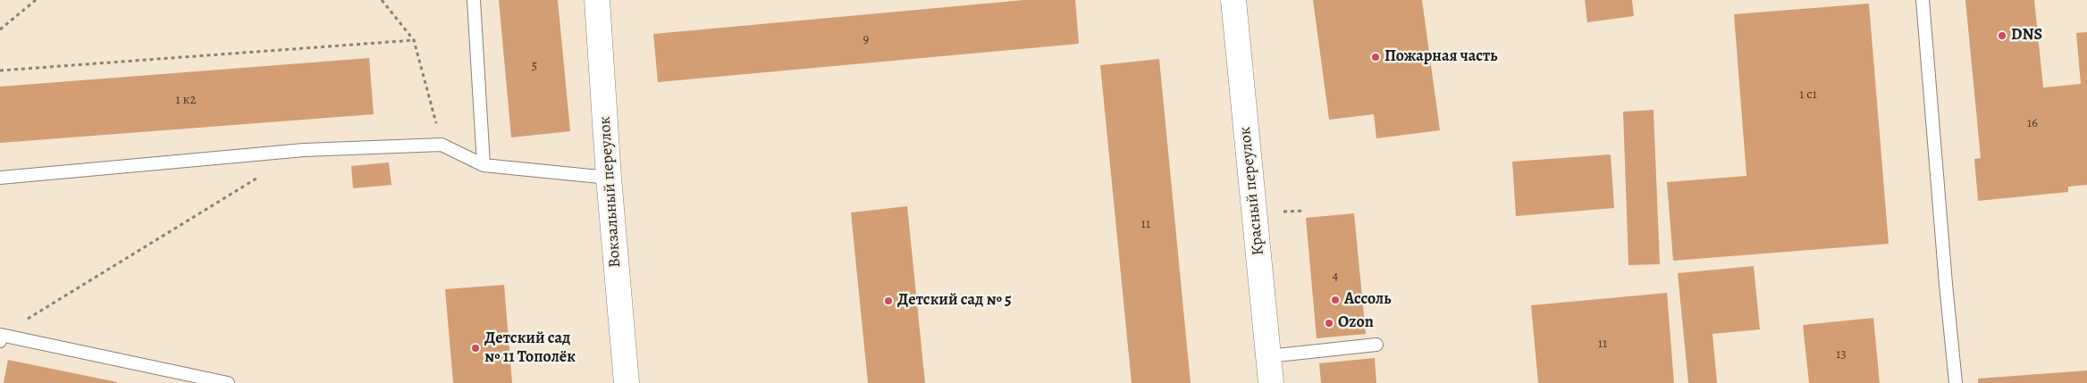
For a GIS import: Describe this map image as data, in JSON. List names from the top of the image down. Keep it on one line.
{"streets":{"street":["Красный переулок","Вокзальный переулок"]},"places":["DNS","Пожарная часть","Ассоль","Детский сад № 5","Ozon","Детский сад № 11 Тополёк"],"house_numbers":["9","5","1 с1","1 к2","16","11","4","11","13"]}
